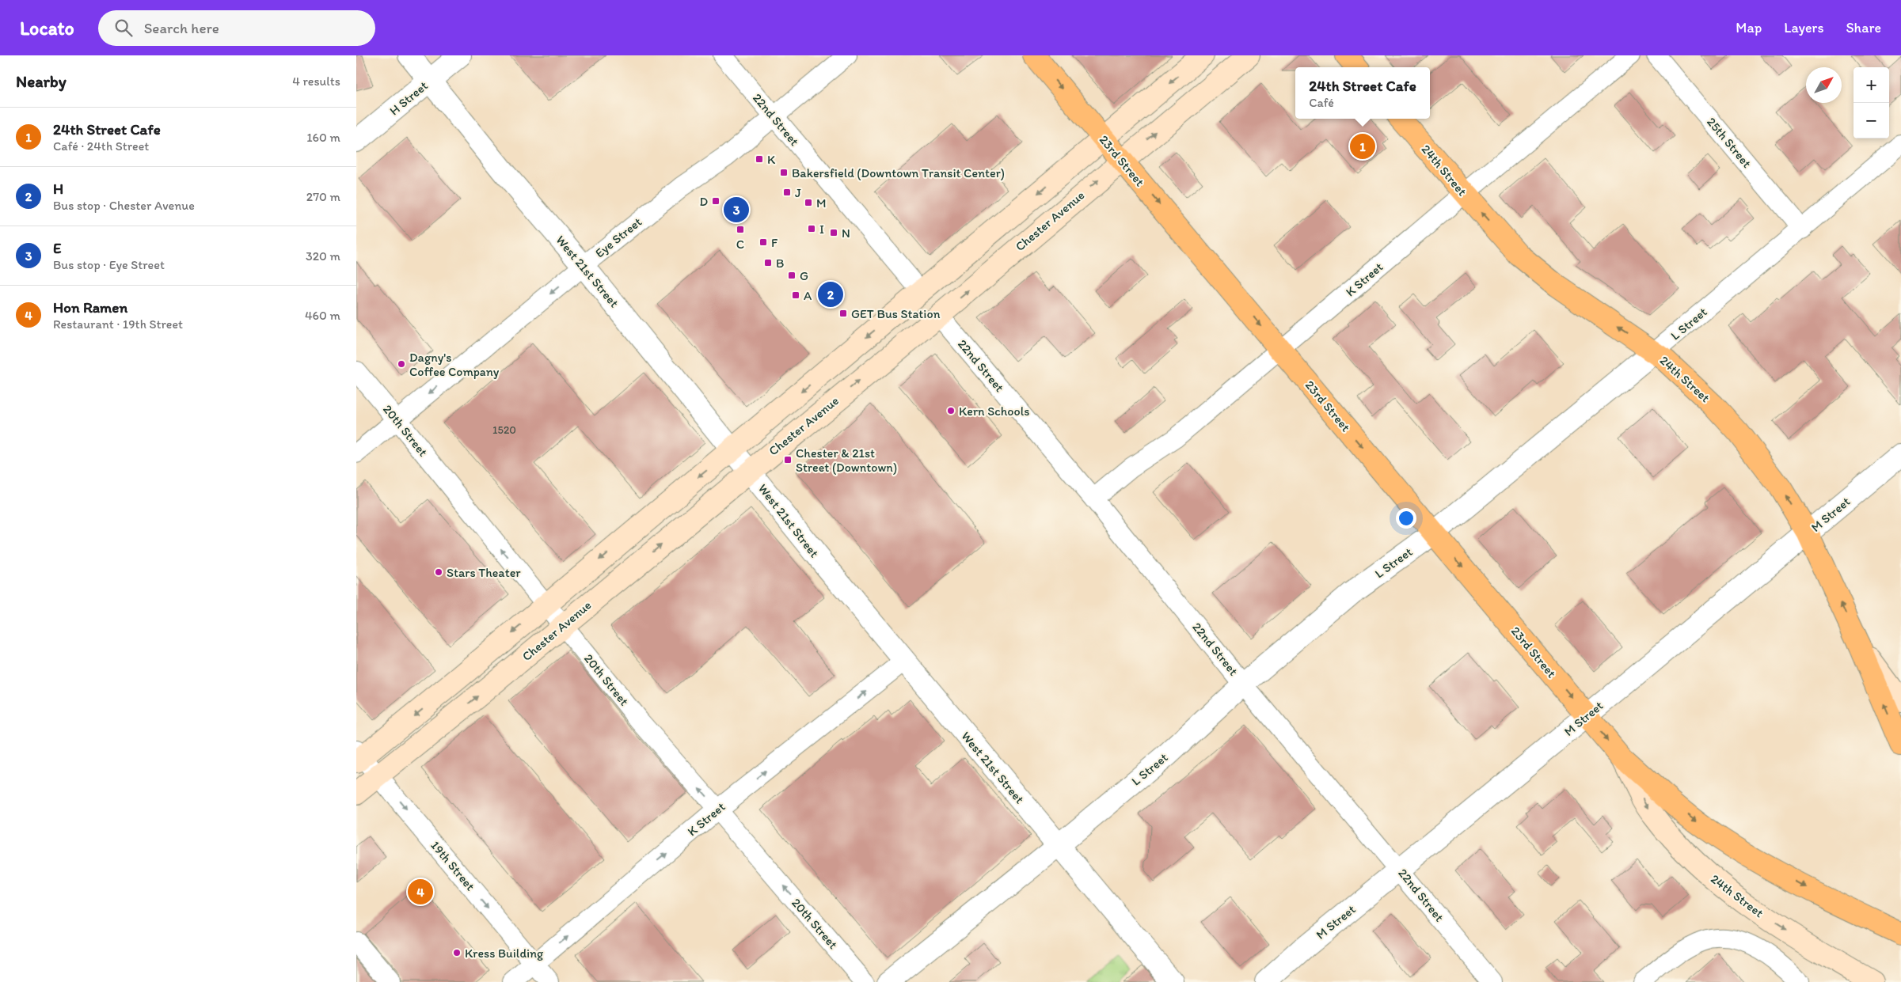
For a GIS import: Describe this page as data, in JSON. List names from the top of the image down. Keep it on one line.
{"streets":{"main road":["23rd Street","24th Street","Chester Avenue"],"street":["H Street","22nd Street","25th Street","Eye Street","West 21st Street","K Street","L Street","20th Street","M Street","19th Street"]},"crossings":[["H Street","West 21st Street"],["22nd Street","Chester Avenue"],["22nd Street","Eye Street"],["22nd Street","K Street"],["22nd Street","L Street"],["22nd Street","M Street"],["25th Street","L Street"],["23rd Street","24th Street"],["23rd Street","Chester Avenue"],["23rd Street","K Street"],["23rd Street","L Street"],["23rd Street","M Street"],["24th Street","K Street"],["24th Street","L Street"],["24th Street","M Street"],["Chester Avenue","West 21st Street"],["Chester Avenue","20th Street"],["Chester Avenue","19th Street"],["Eye Street","West 21st Street"],["Eye Street","20th Street"],["West 21st Street","K Street"],["West 21st Street","L Street"],["K Street","20th Street"],["K Street","19th Street"]],"one_way":["23rd Street","Eye Street","K Street","20th Street","19th Street"],"places":{"transit":["K","Bakersfield (Downtown Transit Center)","J","D","M","I","C","N","F","B","G","A","GET Bus Station","Chester & 21st Street (Downtown)"],"other":["Dagny's Coffee Company","Kern Schools","Stars Theater","Kress Building"]},"house_numbers":["1520"],"north":"top right","page":{"header":"Locato","search":"Search here","nav":["Map","Layers","Share"],"heading":["Nearby","4 results"],"map_buttons":["+","−"],"popup":["24th Street Cafe","Café"],"list":[{"mark":"1","name":"24th Street Cafe","note":"Café · 24th Street","value":"160 m"},{"mark":"2","name":"H","note":"Bus stop · Chester Avenue","value":"270 m"},{"mark":"3","name":"E","note":"Bus stop · Eye Street","value":"320 m"},{"mark":"4","name":"Hon Ramen","note":"Restaurant · 19th Street","value":"460 m"}],"pins":["1","3","2","4"]}}
